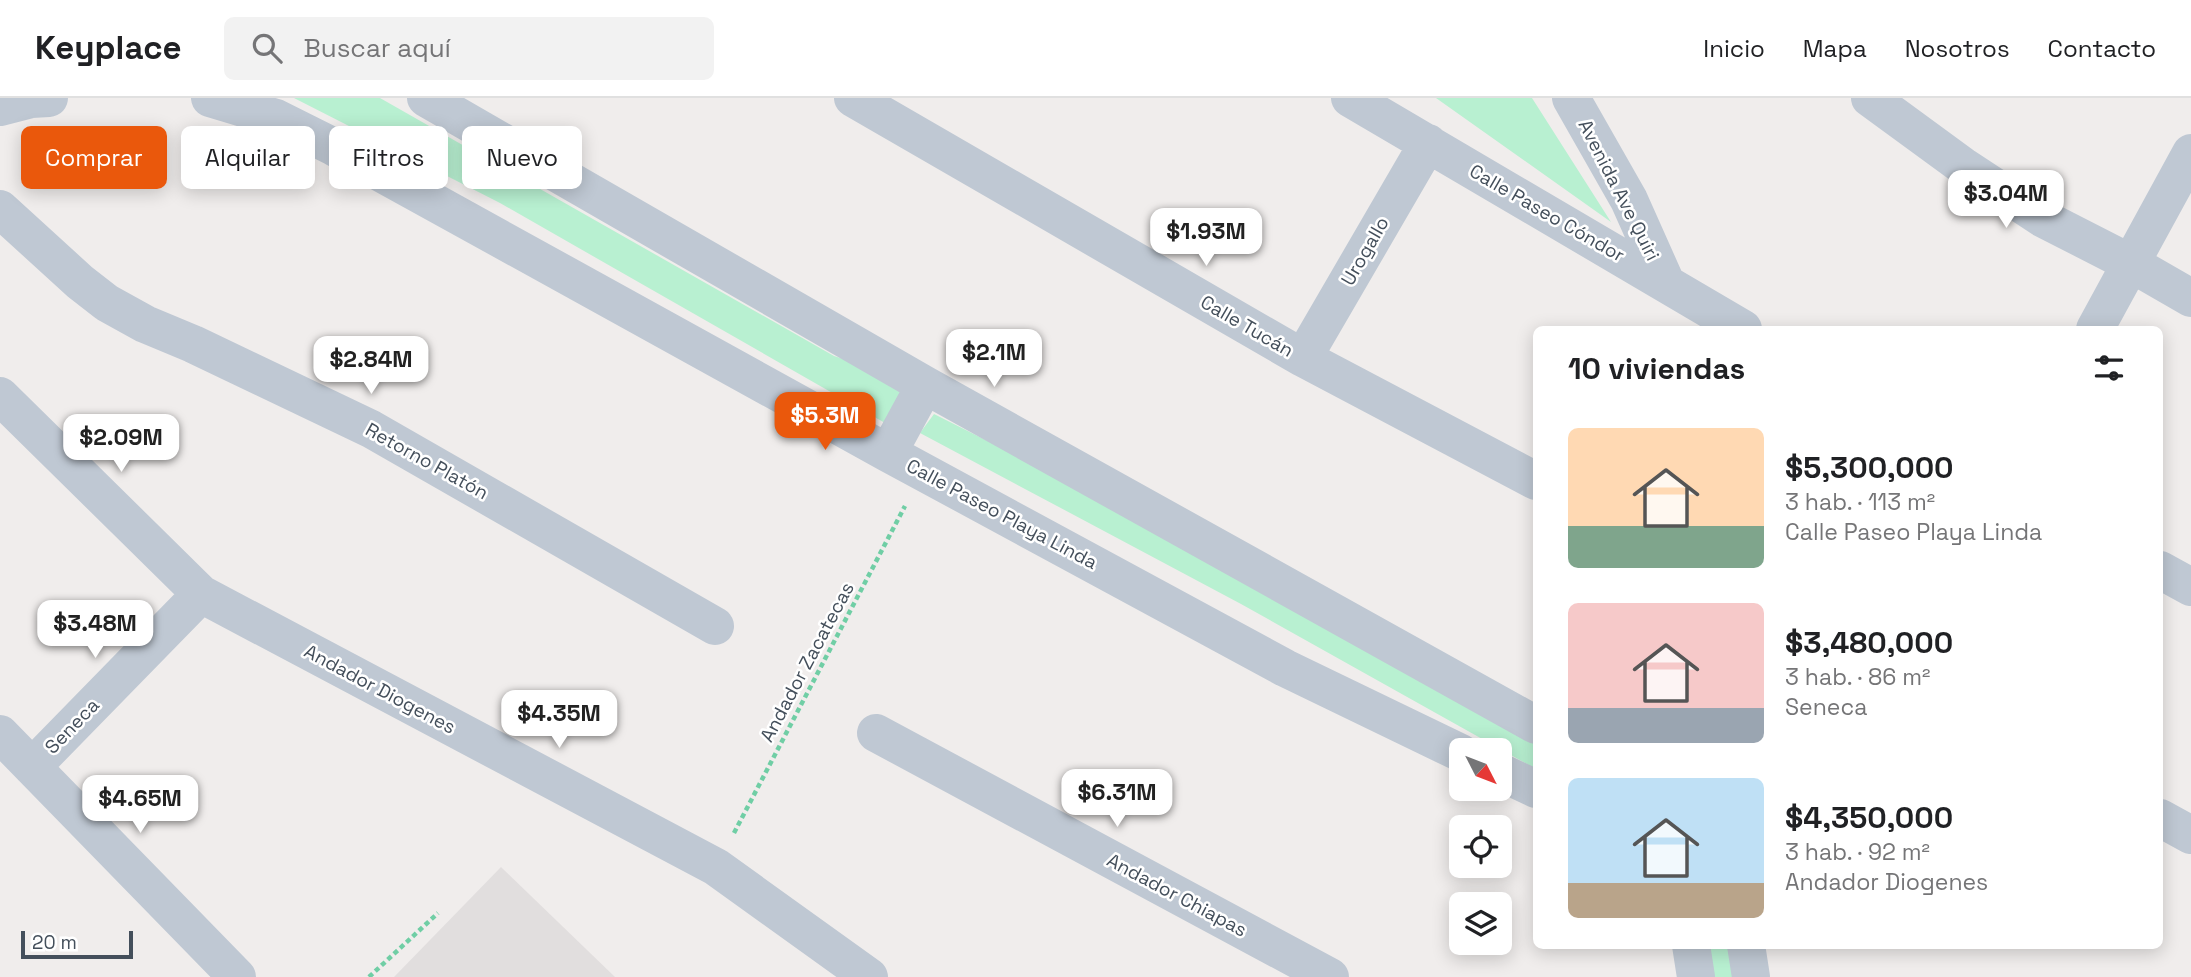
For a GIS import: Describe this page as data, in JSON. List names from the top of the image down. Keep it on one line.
{"streets":{"street":["Avenida Ave Quiri","Calle Paseo Cóndor","Urogallo","Calle Tucán","Retorno Platón","Calle Paseo Playa Linda","Andador Diogenes","Seneca","Andador Chiapas"],"path":["Andador Zacatecas"]},"crossings":[["Avenida Ave Quiri","Calle Paseo Cóndor"],["Calle Paseo Cóndor","Urogallo"],["Urogallo","Calle Tucán"],["Calle Paseo Playa Linda","Andador Zacatecas"],["Andador Zacatecas","Andador Diogenes"],["Andador Diogenes","Seneca"]],"scale_bar":"20 m","north":"bottom right","page":{"header":"Keyplace","search":"Buscar aquí","nav":["Inicio","Mapa","Nosotros","Contacto"],"chip":["Comprar","Alquilar","Filtros","Nuevo"],"price":["$3.04M","$1.93M","$2.1M","$2.84M","$5.3M","$2.09M","$3.48M","$4.35M","$6.31M","$4.65M"],"heading":"10 viviendas","list":[{"name":"$5,300,000","note":"3 hab. · 113 m² · Calle Paseo Playa Linda"},{"name":"$3,480,000","note":"3 hab. · 86 m² · Seneca"},{"name":"$4,350,000","note":"3 hab. · 92 m² · Andador Diogenes"}],"scale":"20 m"}}
